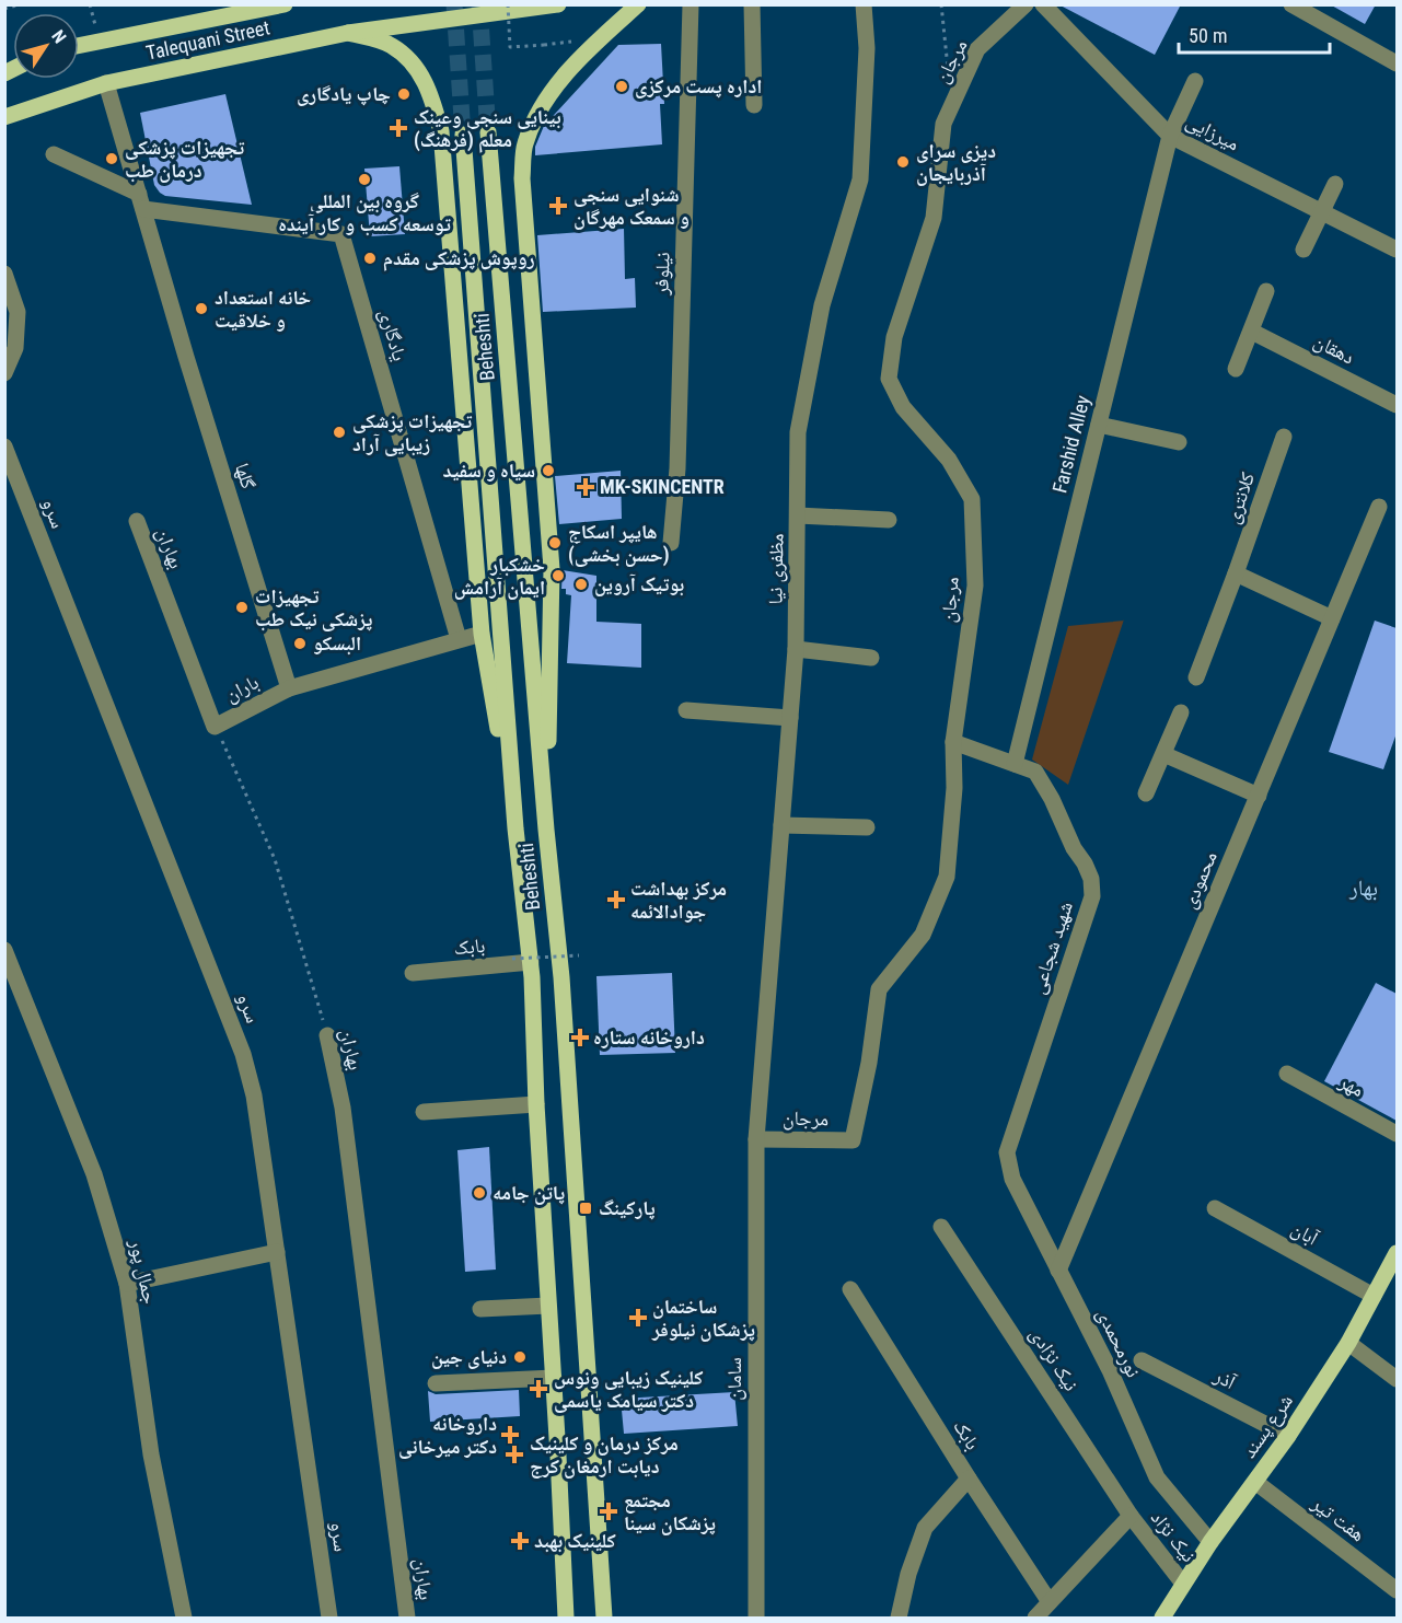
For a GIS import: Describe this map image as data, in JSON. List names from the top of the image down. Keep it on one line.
{"streets":{"main road":["Talequani Street","Beheshti","شرع پسند"],"street":["مرجان","میرزایی","نیلوفر","یادگاری","دهقان","Farshid Alley","گلها","کلانتری","سرو","بهاران","مظفری نیا","باران","محمودی","بابک","شهید شجاعی","مهر","آبان","جمال پور","نورمحمدی","نیک نژادی","سامان","آذر","هفت تیر","نیک نژاد"]},"crossings":[["Talequani Street","گلها"],["مرجان","مظفری نیا"],["مرجان","شهید شجاعی"],["مرجان","سامان"],["میرزایی","Farshid Alley"],["یادگاری","گلها"],["Beheshti","بابک"],["Farshid Alley","شهید شجاعی"],["گلها","باران"],["بهاران","باران"],["مظفری نیا","سامان"],["محمودی","نورمحمدی"],["شهید شجاعی","نورمحمدی"],["آبان","شرع پسند"],["نورمحمدی","شرع پسند"],["نیک نژادی","نیک نژاد"],["آذر","شرع پسند"],["شرع پسند","هفت تیر"],["شرع پسند","نیک نژاد"]],"districts":["بهار"],"places":{"other":["اداره پست مرکزی","چاپ یادگاری","تجهیزات پزشکی درمان طب","دیزی سرای آذربایجان","گروه بین المللی توسعه کسب و کار آینده","روپوش پزشکی مقدم","خانه استعداد و خلاقیت","تجهیزات پزشکی زیبایی آراد","سیاه و سفید","هایپر اسکاج (حسن بخشی)","خشکبار ایمان آرامش","بوتیک آروین","تجهیزات پزشکی نیک‌ طب","البسکو","پاتن جامه","دنیای جین"],"health":["بینایی سنجی وعینک معلم (فرهنگ)","شنوایی سنجی و سمعک مهرگان","MK-SKINCENTR","مرکز بهداشت جوادالائمه","داروخانه ستاره","ساختمان پزشکان نیلوفر","کلینیک زیبایی ونوس دکتر سیامک یاسمی","داروخانه دکتر میرخانی","مرکز درمان و کلینیک دیابت ارمغان کرج","مجتمع پزشکان سینا","کلینیک بهبد"],"transit":["پارکینگ"]},"scale_bar":"50 m","north":"top right"}
